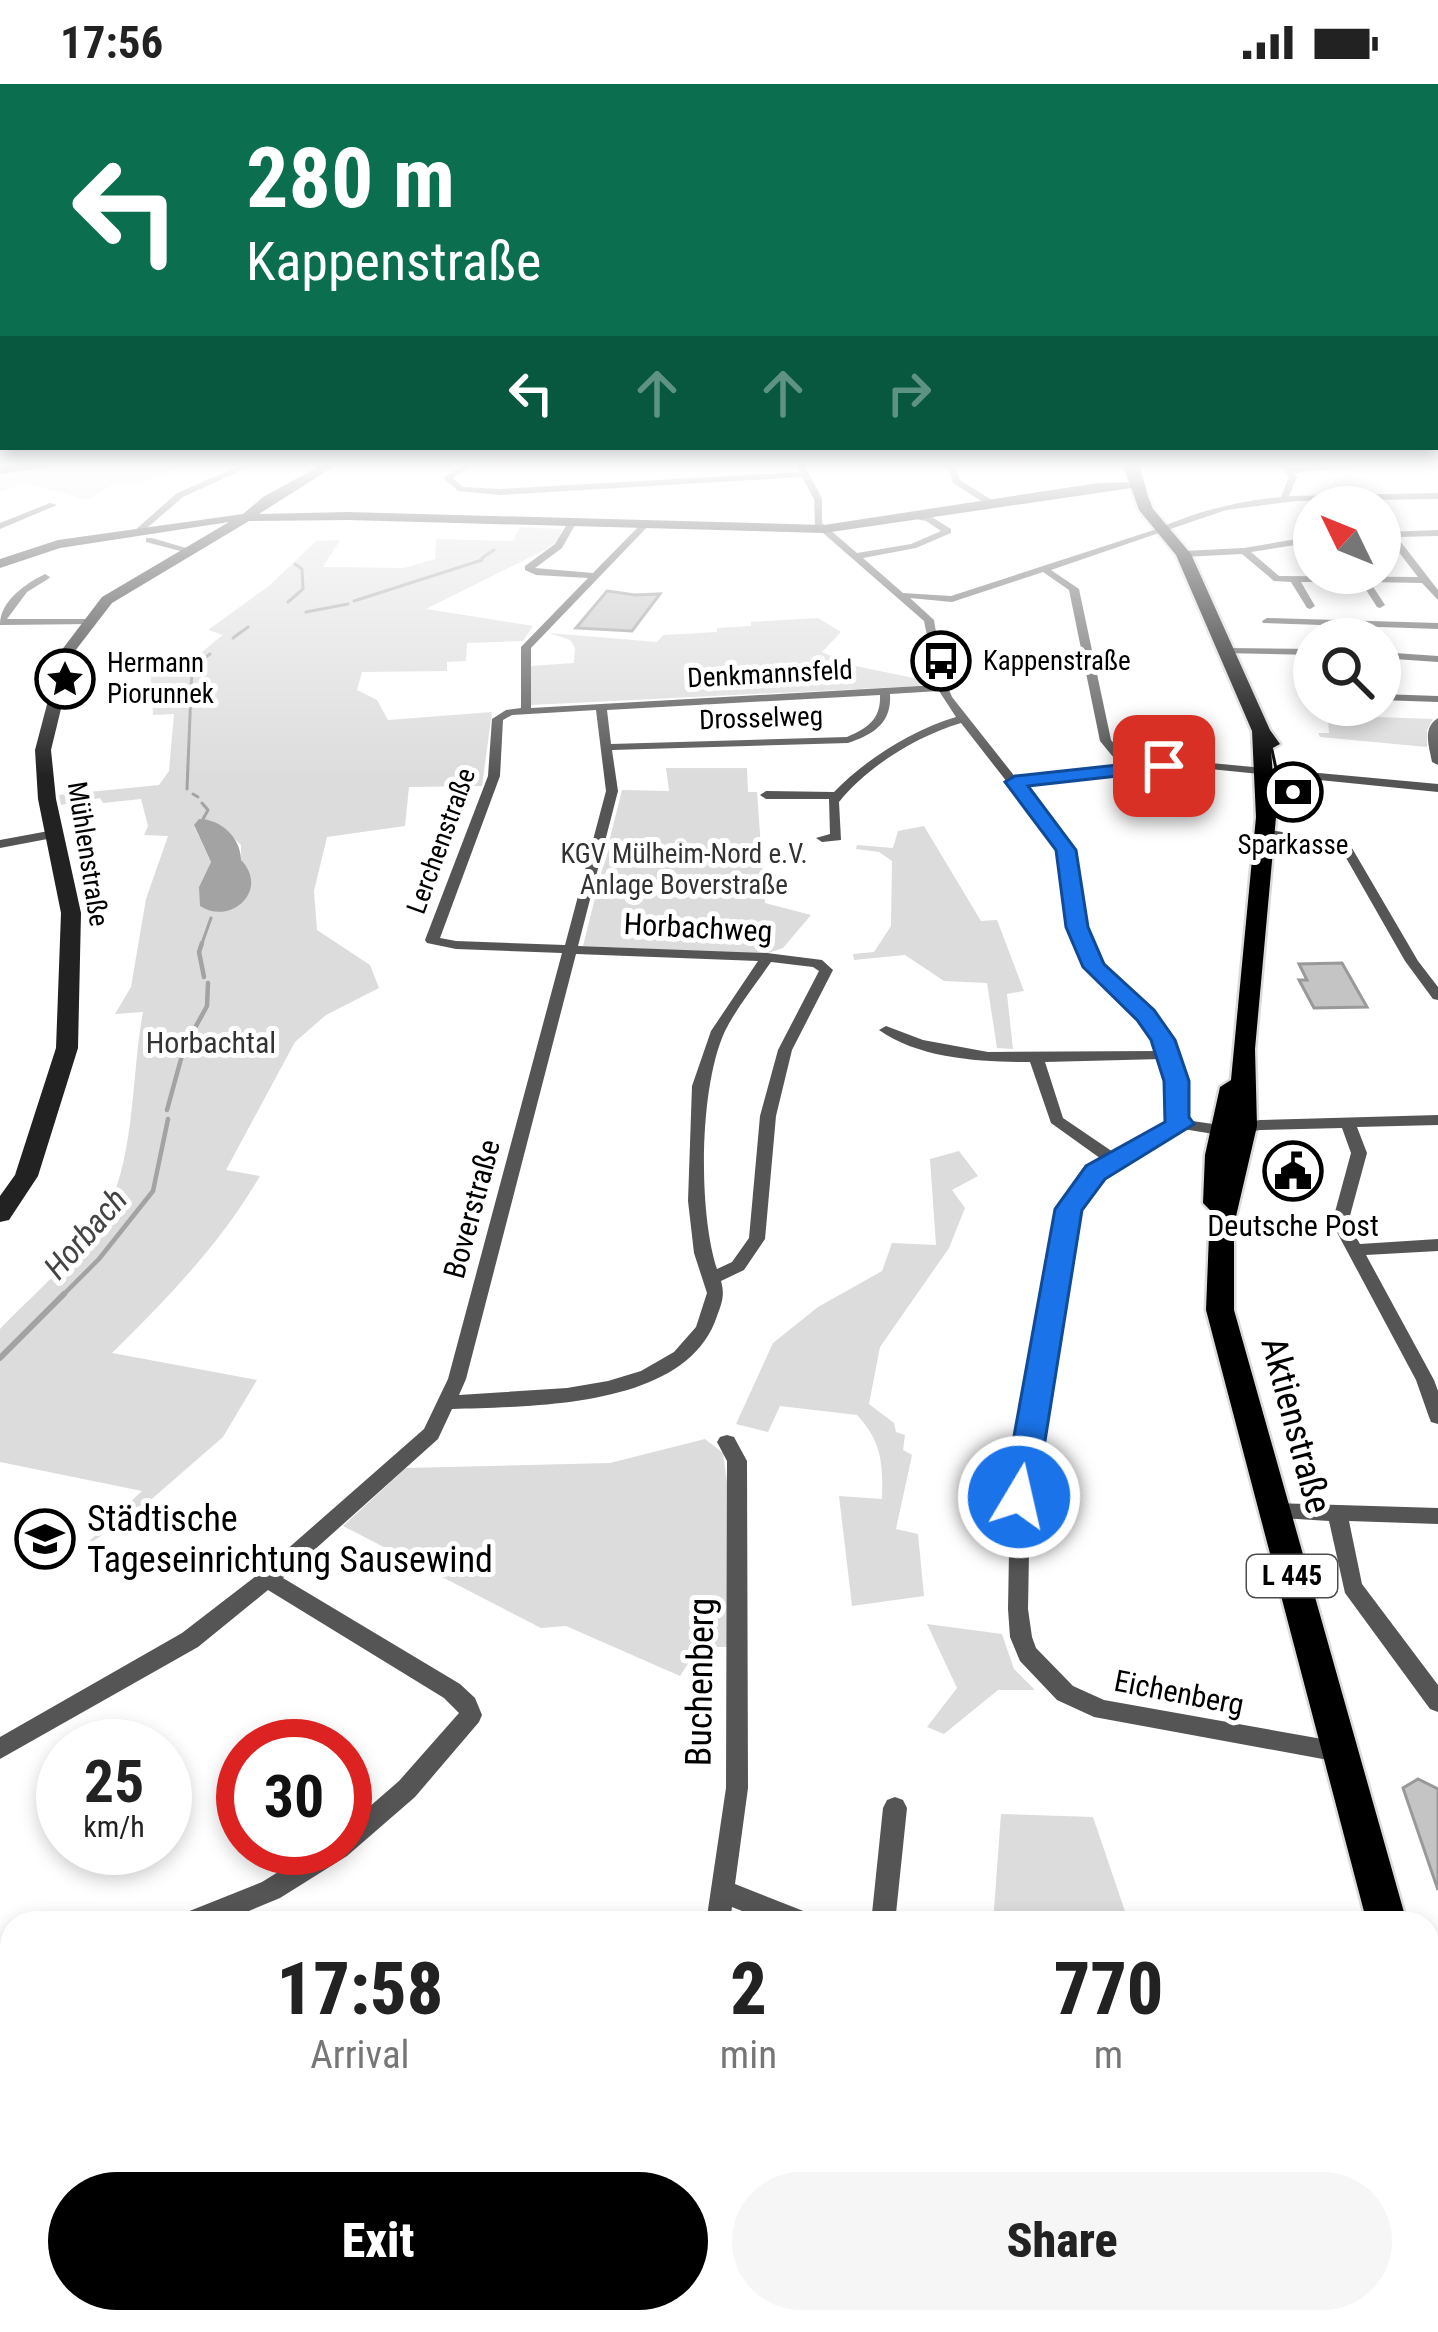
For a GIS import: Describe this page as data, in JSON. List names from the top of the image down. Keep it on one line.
{"streets":{"main road":["Aktienstraße","L 445"],"street":["Denkmannsfeld","Drosselweg","Lerchenstraße","Mühlenstraße","Horbachweg","Boverstraße","Buchenberg","Eichenberg"]},"crossings":[["Denkmannsfeld","Drosselweg"],["Denkmannsfeld","Boverstraße"],["Drosselweg","Boverstraße"],["Lerchenstraße","Horbachweg"],["Lerchenstraße","Boverstraße"],["Horbachweg","Boverstraße"],["Aktienstraße","Eichenberg"]],"water":["Horbach"],"parks":["KGV Mülheim-Nord e.V. Anlage Boverstraße","Horbachtal"],"places":{"bus stop":["Kappenstraße"],"place":["Hermann Piorunnek"],"bank":["Sparkasse"],"public building":["Deutsche Post"],"school or university":["Städtische Tageseinrichtung Sausewind"]},"north":"top left","page":{"status":"17:56","turn":["280 m","Kappenstraße"],"speed":"25 km/h","limit":"30","eta":["17:58","Arrival","2","min","770","m"],"buttons":["Exit","Share"]}}
